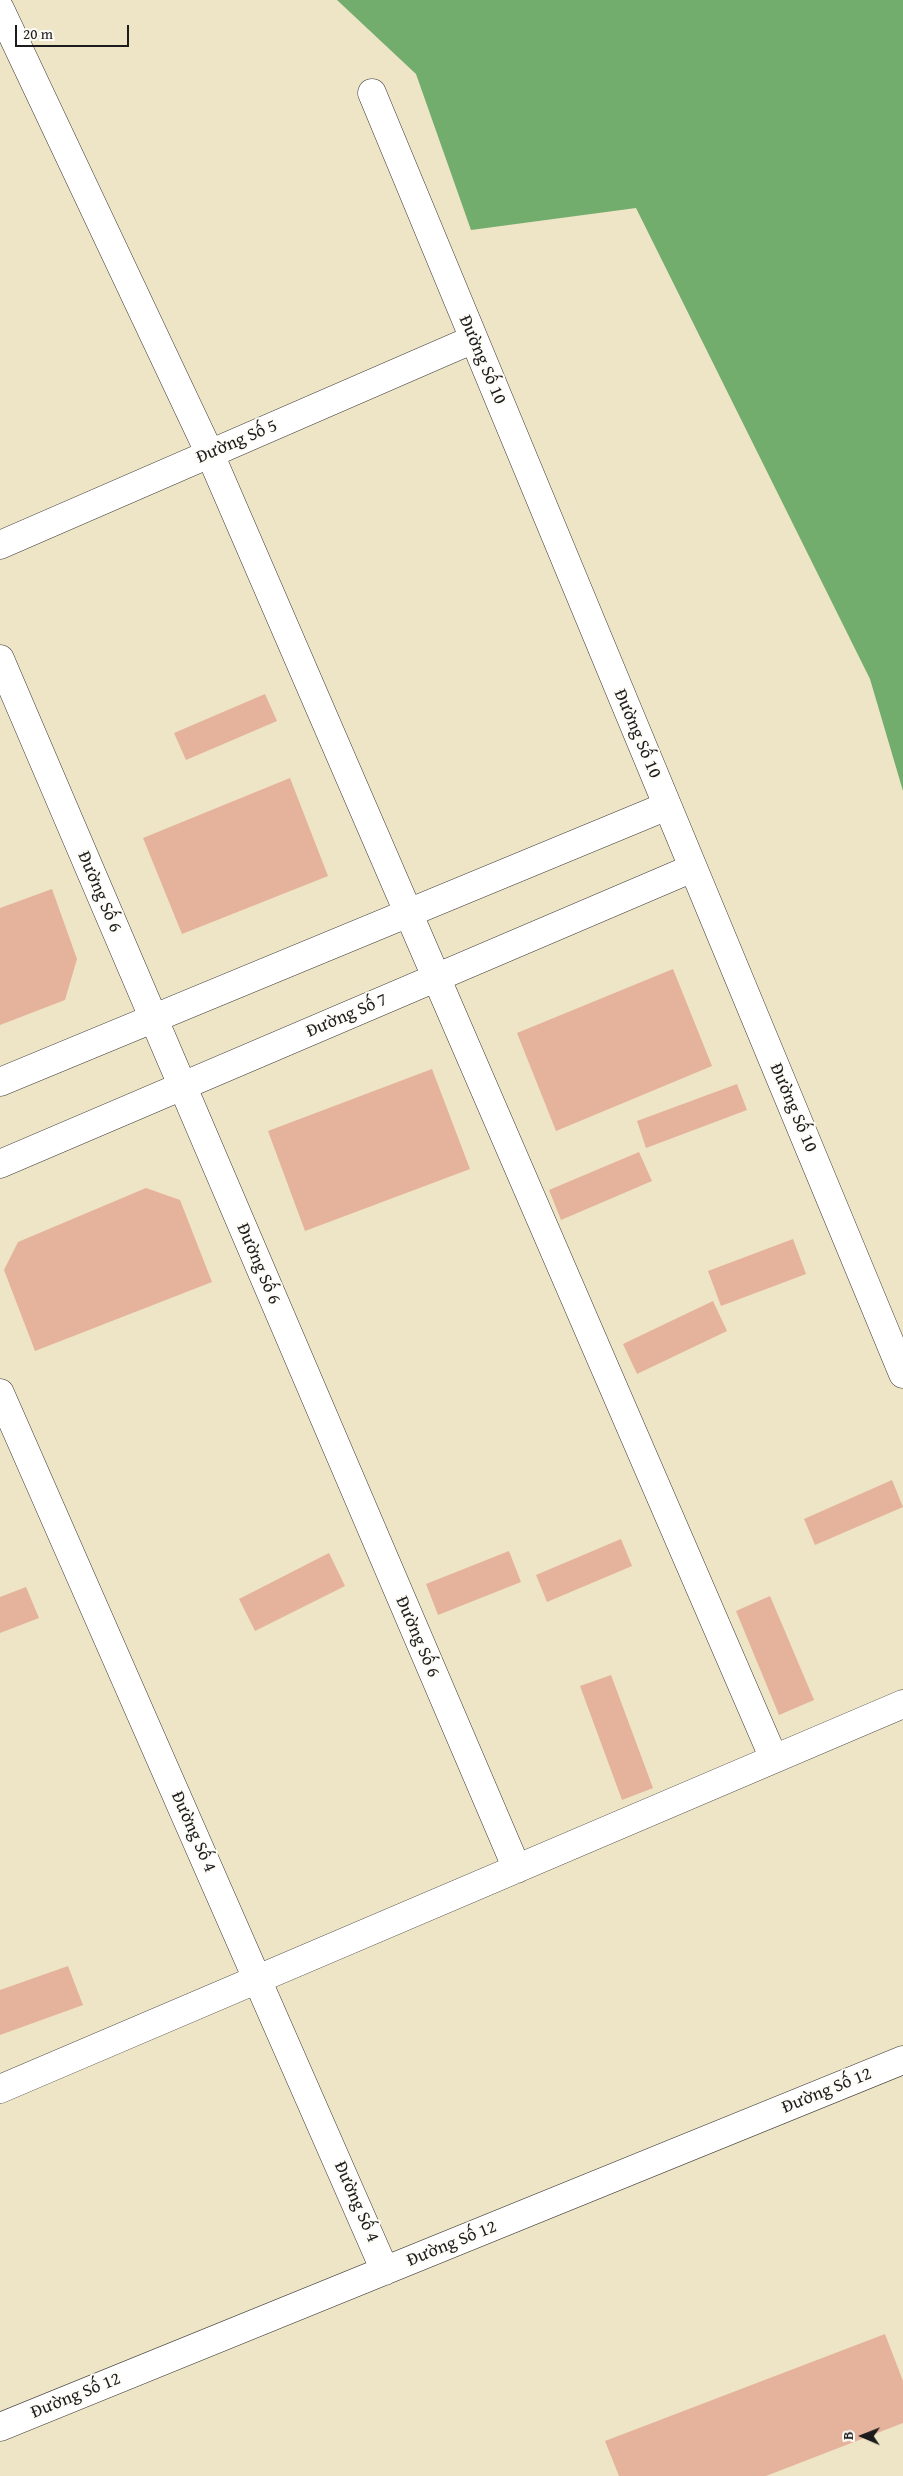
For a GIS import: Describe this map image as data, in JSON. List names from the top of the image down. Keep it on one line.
{"streets":{"street":["Đường Số 10","Đường Số 5","Đường Số 6","Đường Số 7","Đường Số 4","Đường Số 12"]},"crossings":[["Đường Số 10","Đường Số 5"],["Đường Số 10","Đường Số 7"],["Đường Số 6","Đường Số 7"],["Đường Số 4","Đường Số 12"]],"scale_bar":"20 m","north":"left"}
